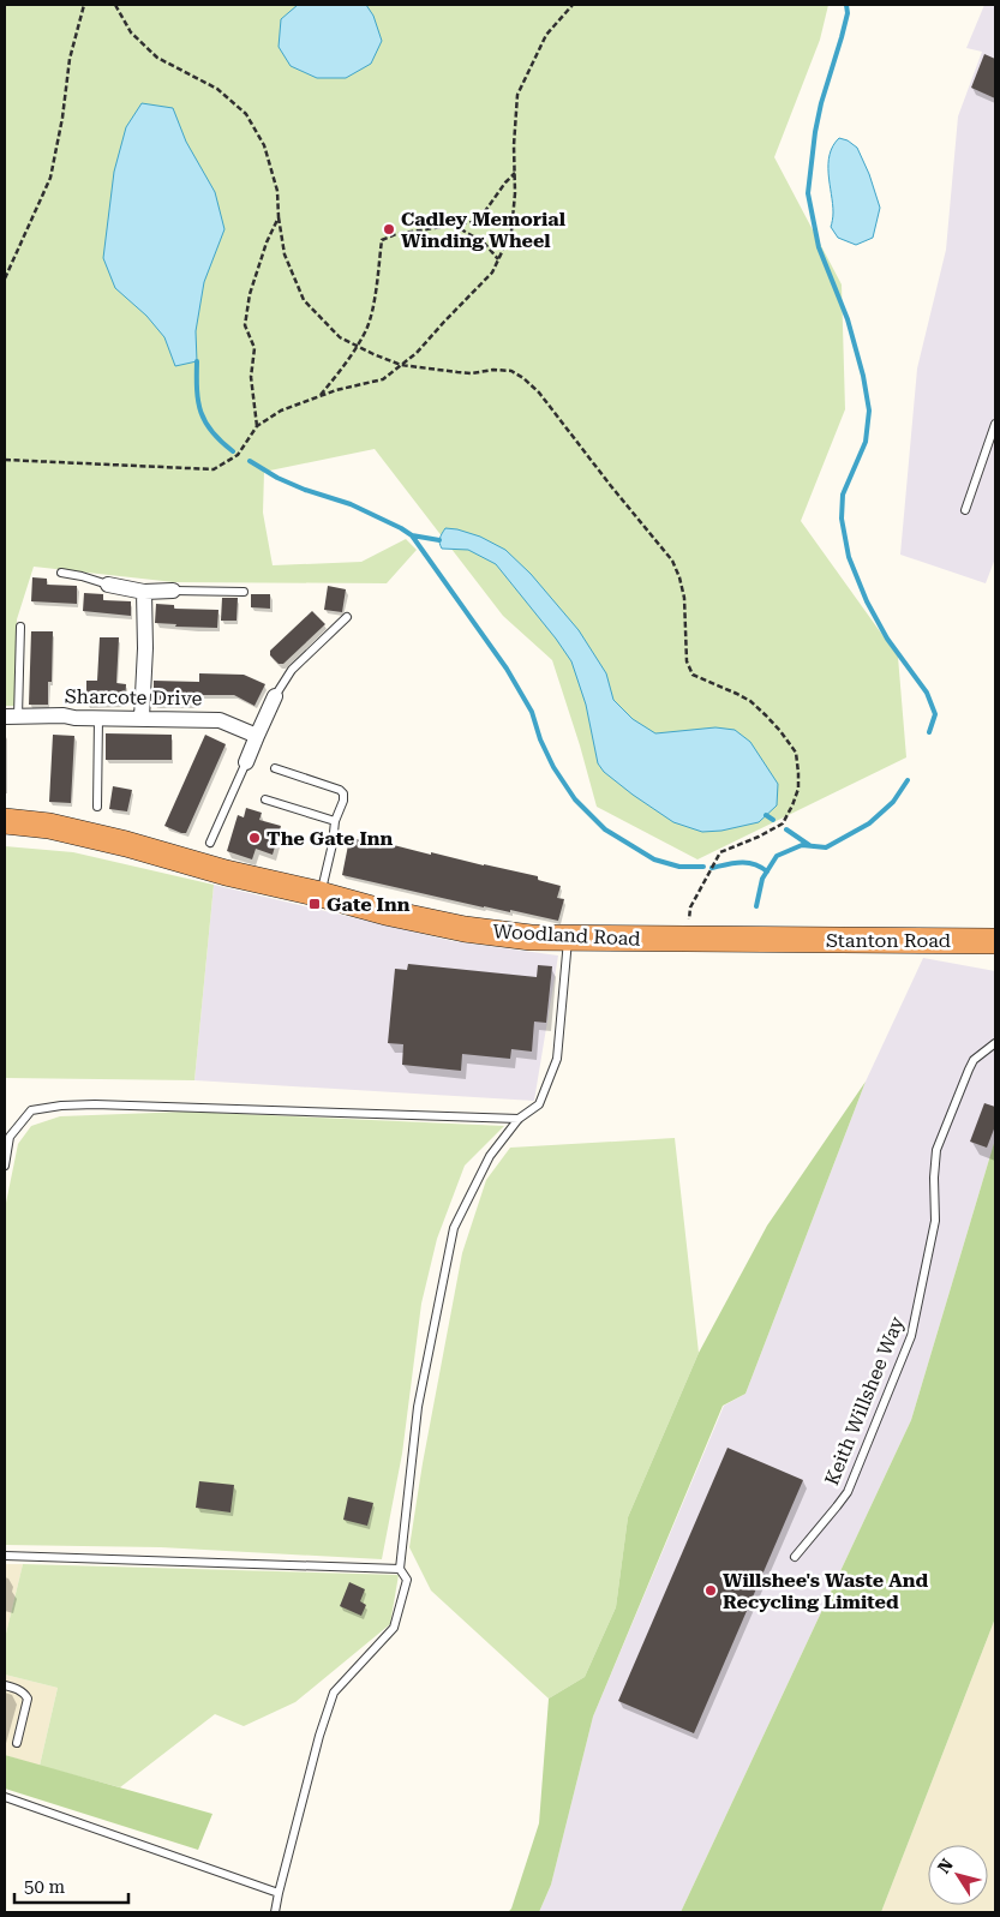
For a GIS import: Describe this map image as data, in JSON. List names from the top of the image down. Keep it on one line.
{"streets":{"highway":["Woodland Road","Stanton Road"],"street":["Sharcote Drive"],"lane":["Keith Willshee Way"]},"crossings":[["Woodland Road","Stanton Road"]],"places":{"other":["Cadley Memorial Winding Wheel","The Gate Inn","Willshee's Waste And Recycling Limited"],"transit":["Gate Inn"]},"scale_bar":"50 m","north":"top left"}
